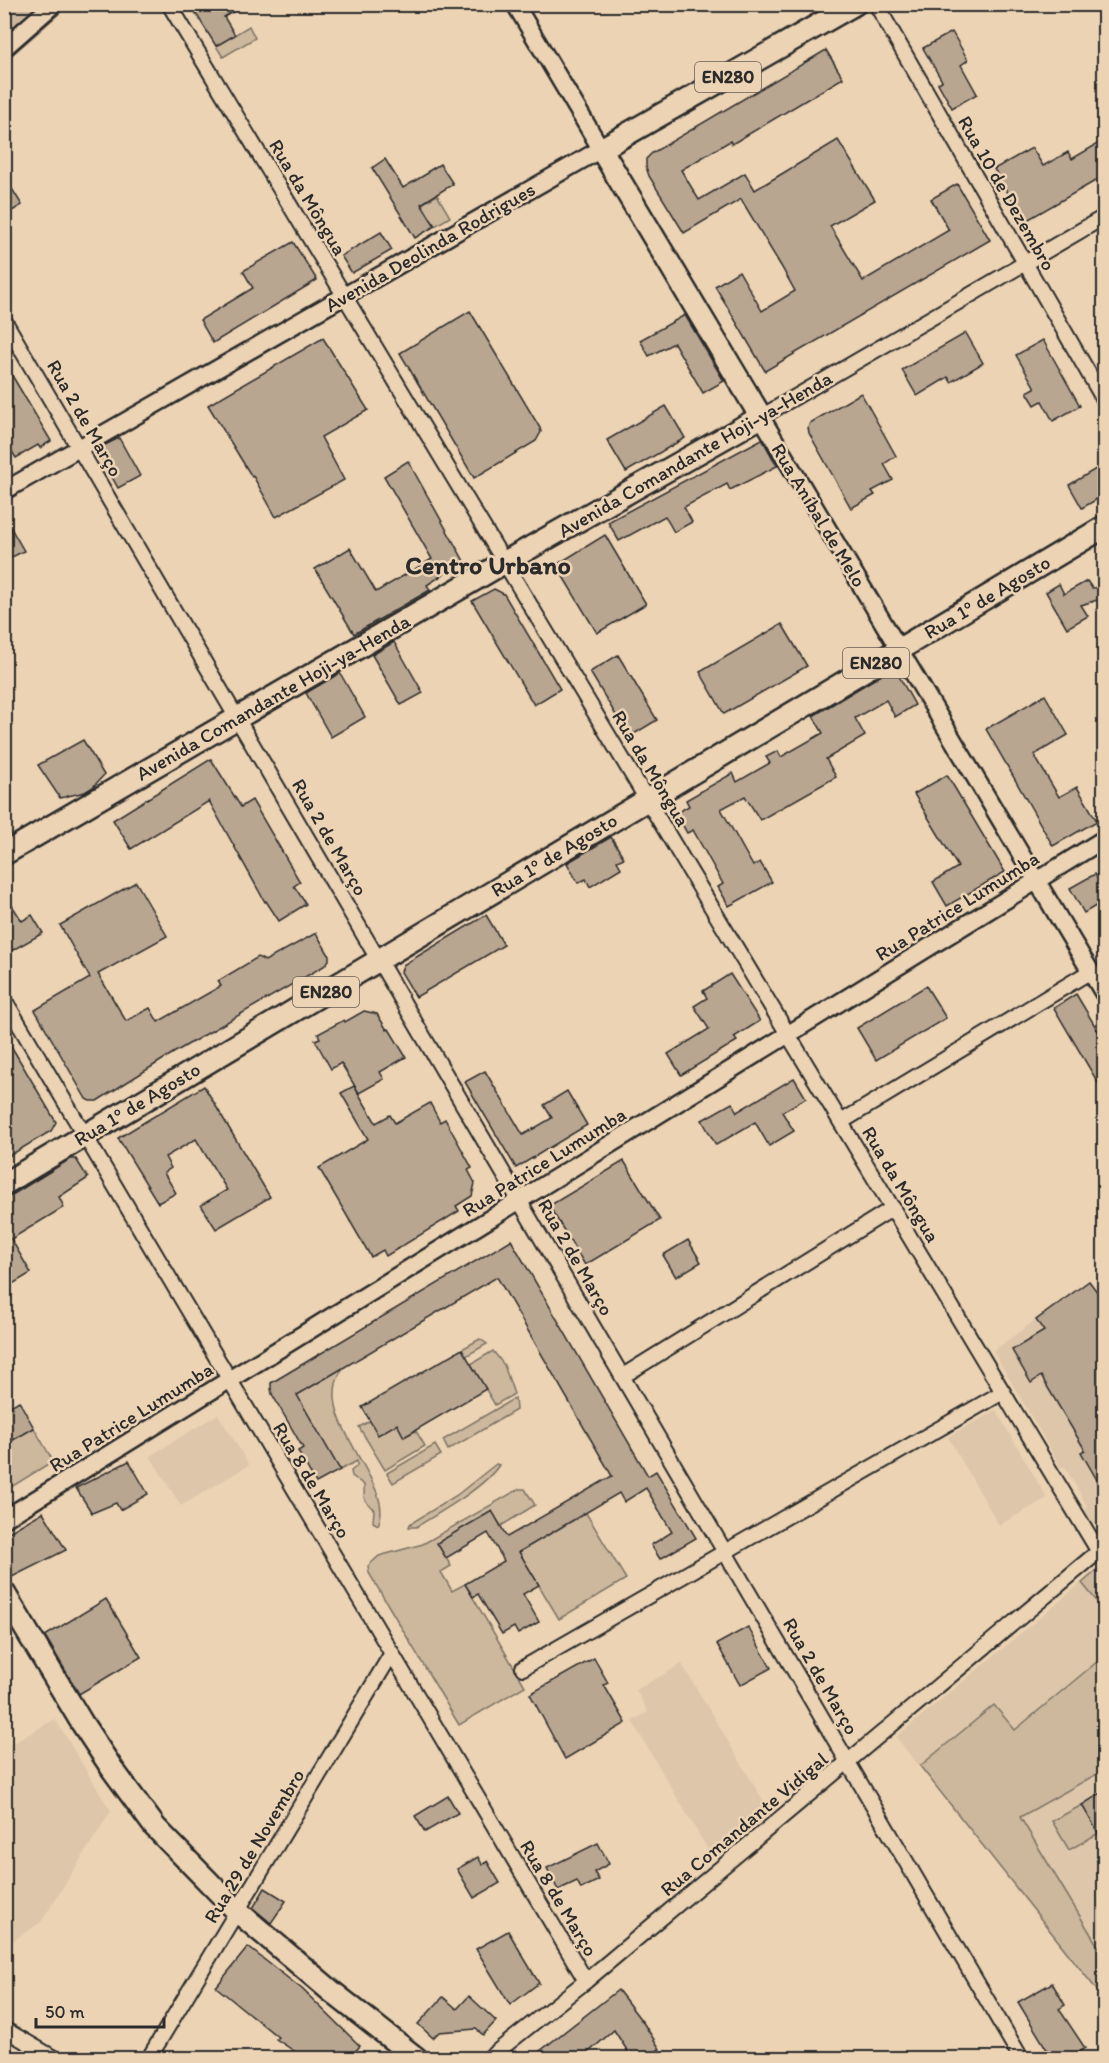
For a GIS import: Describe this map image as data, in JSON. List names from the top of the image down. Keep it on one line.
{"streets":{"main road":["EN280","Avenida Deolinda Rodrigues","Avenida Comandante Hoji-ya-Henda","Rua Aníbal de Melo","Rua 1º de Agosto"],"street":["Rua 10 de Dezembro","Rua da Môngua","Rua 2 de Março","Rua Patrice Lumumba","Rua 8 de Março","Rua Comandante Vidigal","Rua 29 de Novembro"]},"crossings":[["Rua 10 de Dezembro","Avenida Comandante Hoji-ya-Henda"],["Rua da Môngua","Avenida Deolinda Rodrigues"],["Rua da Môngua","Avenida Comandante Hoji-ya-Henda"],["Rua da Môngua","Rua 1º de Agosto"],["Rua da Môngua","Rua Patrice Lumumba"],["Rua da Môngua","Rua Comandante Vidigal"],["Avenida Deolinda Rodrigues","Rua 2 de Março"],["Avenida Deolinda Rodrigues","Rua Aníbal de Melo"],["Rua 2 de Março","Avenida Comandante Hoji-ya-Henda"],["Rua 2 de Março","Rua 1º de Agosto"],["Rua 2 de Março","Rua Patrice Lumumba"],["Rua 2 de Março","Rua Comandante Vidigal"],["Avenida Comandante Hoji-ya-Henda","Rua Aníbal de Melo"],["Rua Aníbal de Melo","Rua 1º de Agosto"],["Rua Aníbal de Melo","Rua Patrice Lumumba"],["Rua 1º de Agosto","Rua 8 de Março"],["Rua Patrice Lumumba","Rua 8 de Março"],["Rua 8 de Março","Rua Comandante Vidigal"],["Rua 8 de Março","Rua 29 de Novembro"]],"districts":["Centro Urbano"],"scale_bar":"50 m"}
